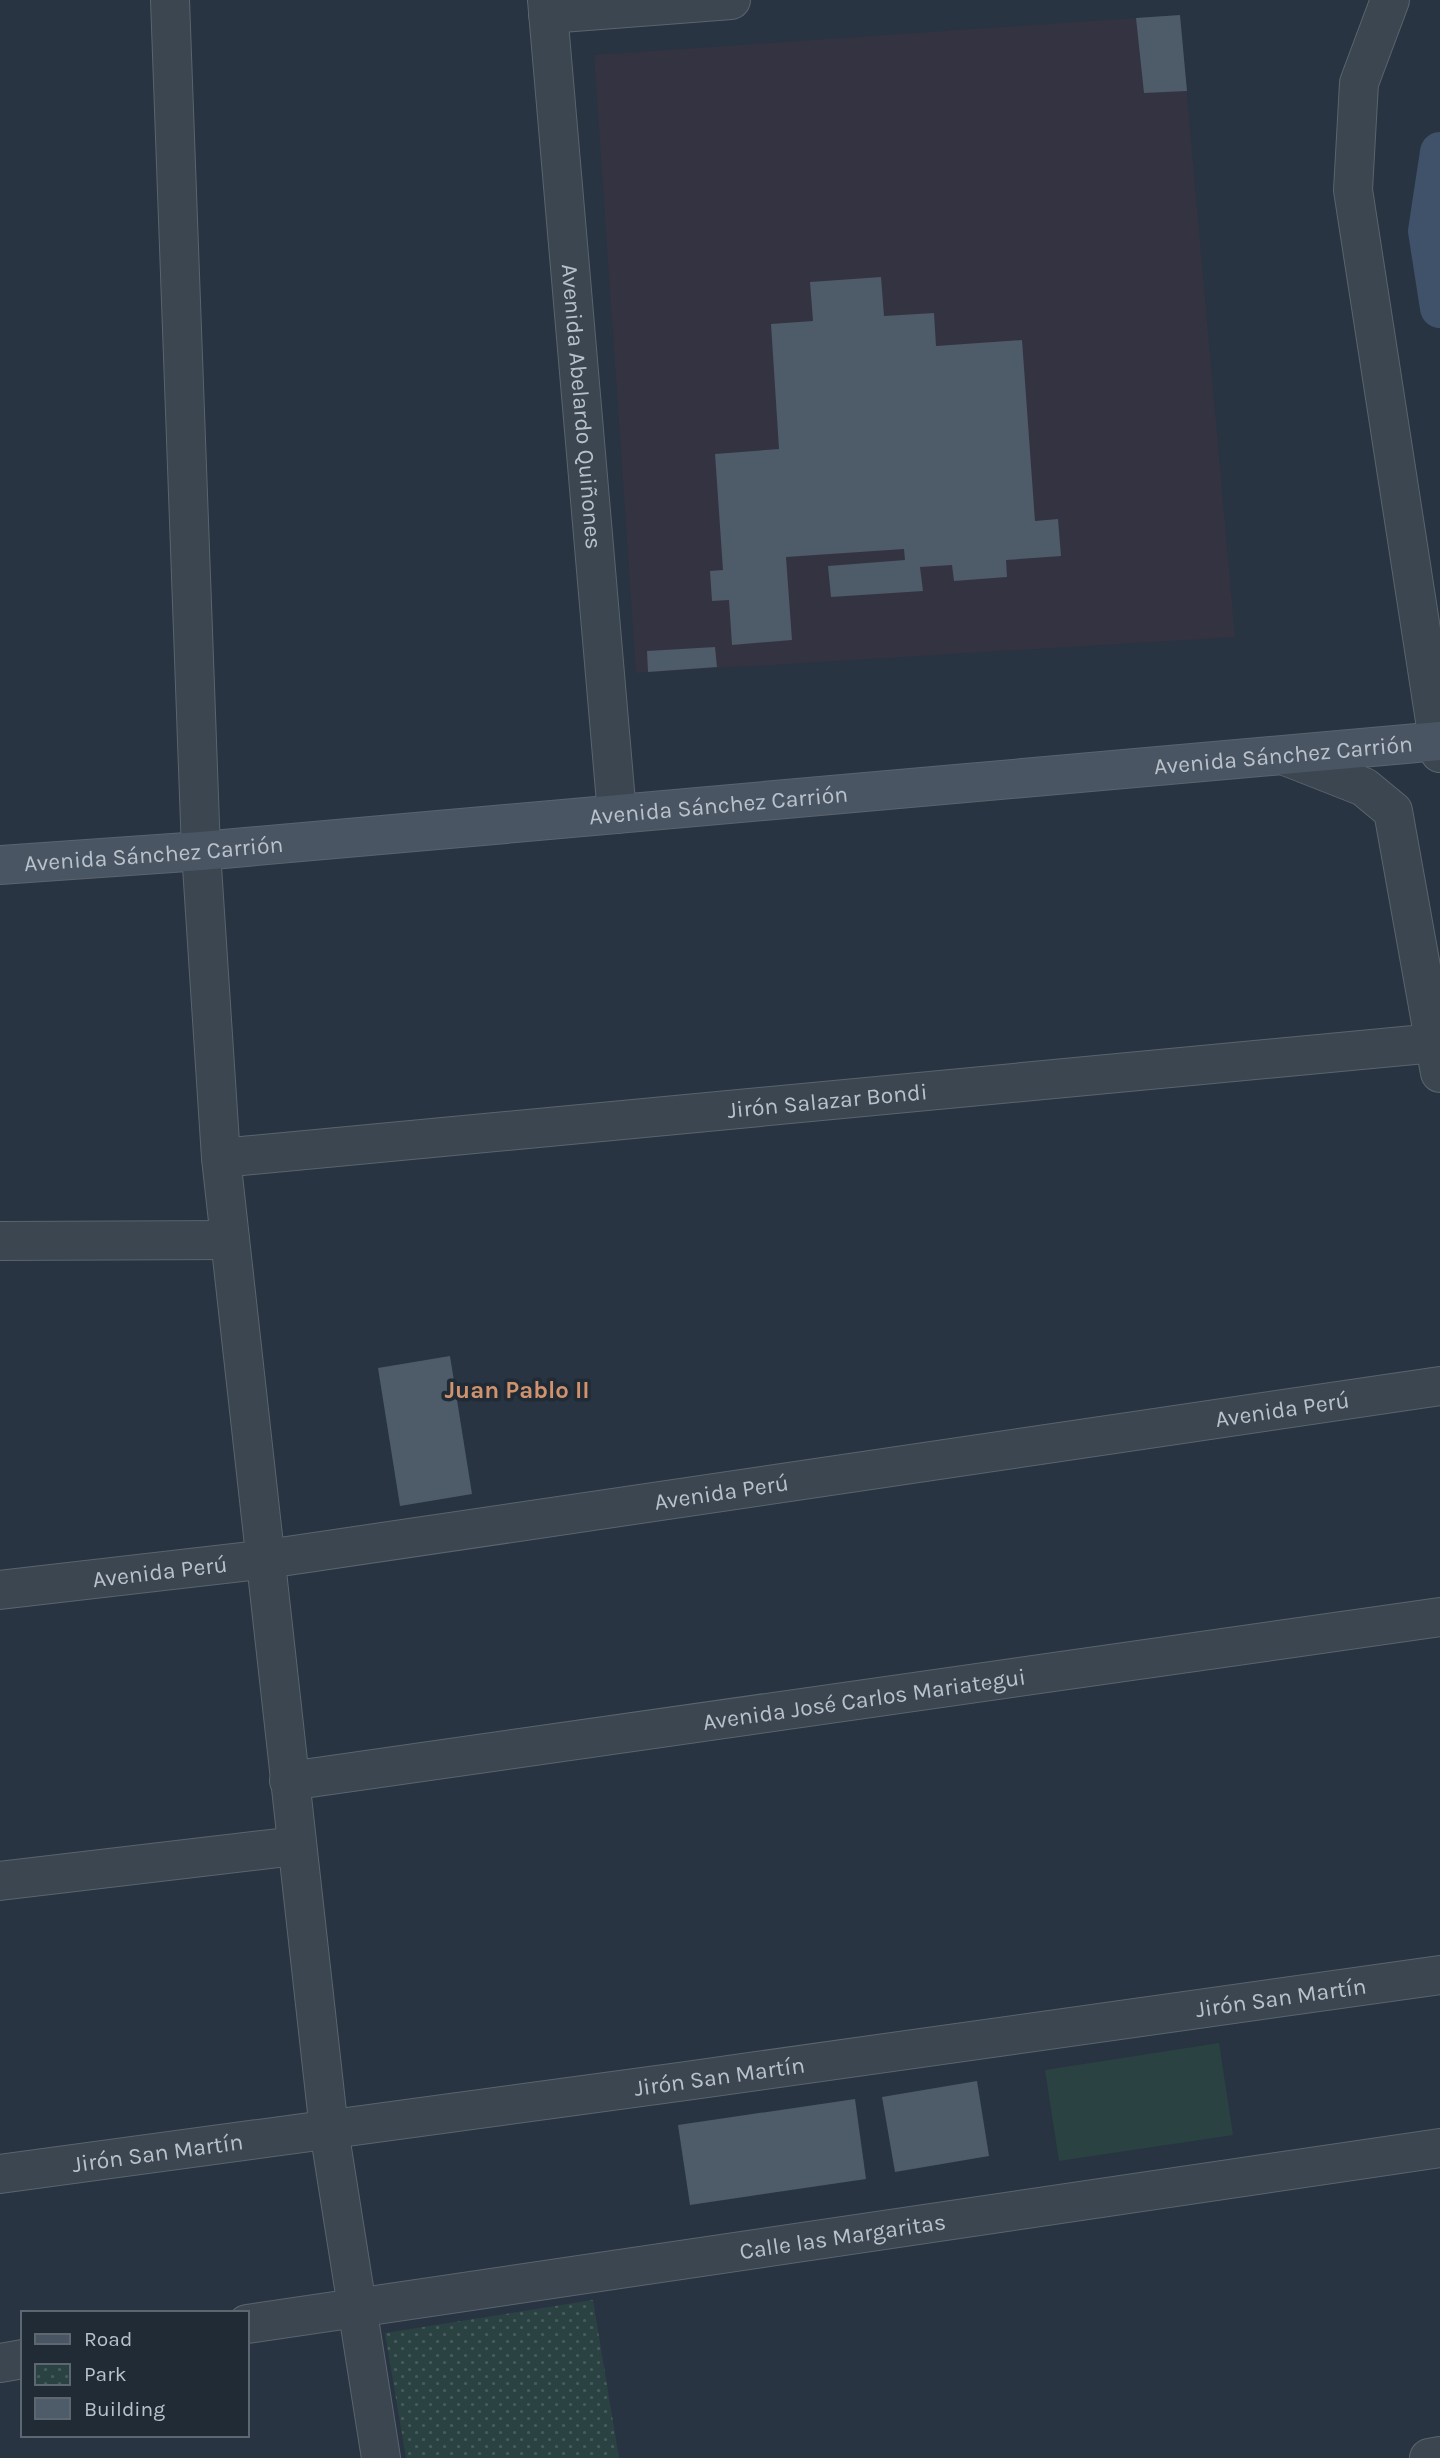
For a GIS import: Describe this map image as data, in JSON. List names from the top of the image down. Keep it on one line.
{"streets":{"street":["Avenida Abelardo Quiñones","Avenida Sánchez Carrión","Jirón Salazar Bondi","Avenida Perú","Avenida José Carlos Mariategui","Jirón San Martín","Calle las Margaritas"]},"crossings":[["Avenida Abelardo Quiñones","Avenida Sánchez Carrión"]],"districts":["Juan Pablo II"],"legend":["Road","Park","Building"]}
